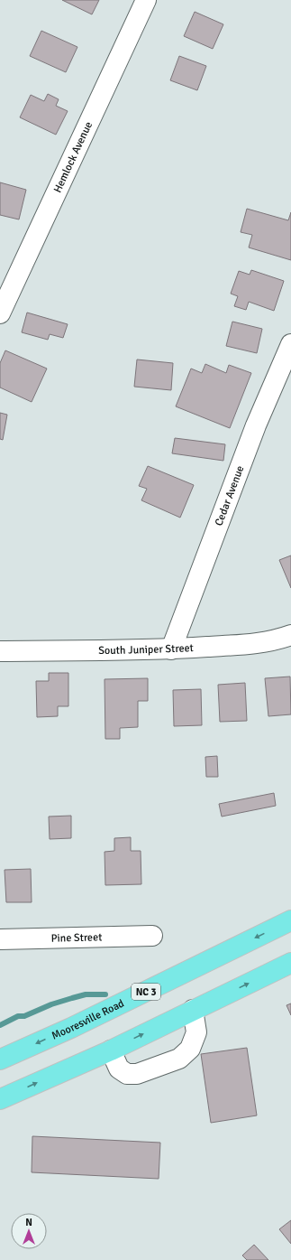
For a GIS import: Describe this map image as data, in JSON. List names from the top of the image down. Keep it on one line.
{"streets":{"main road":["NC 3","Mooresville Road"],"street":["Hemlock Avenue","Cedar Avenue","South Juniper Street","Pine Street"]},"crossings":[["Cedar Avenue","South Juniper Street"]],"north":"top"}
